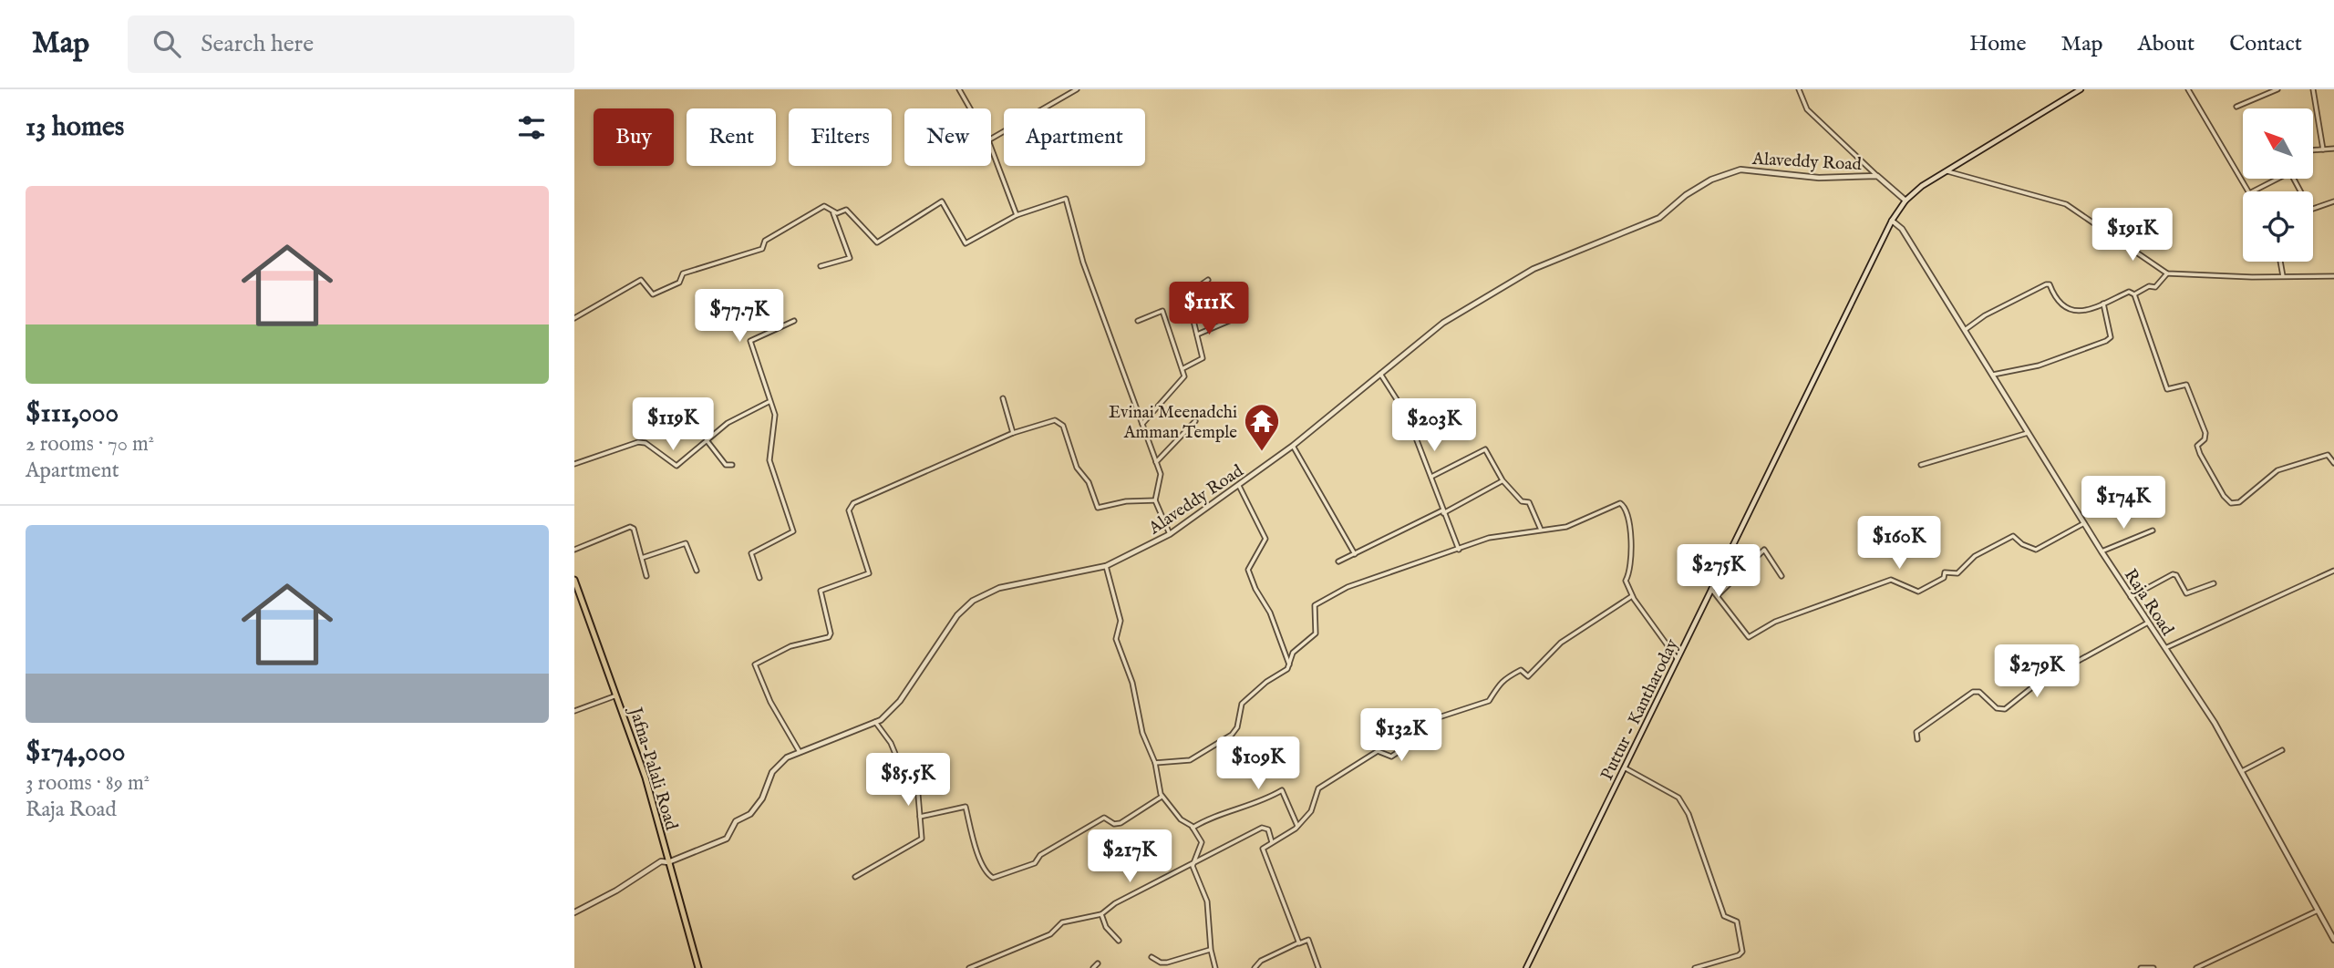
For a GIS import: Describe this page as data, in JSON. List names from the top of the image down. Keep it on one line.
{"streets":{"main road":["Jafna-Palali Road"],"street":["Alaveddy Road","Raja Road","Puttur - Kantharoday"]},"crossings":[["Alaveddy Road","Puttur - Kantharoday"],["Alaveddy Road","Jafna-Palali Road"],["Raja Road","Puttur - Kantharoday"]],"places":{"temple":["Evinai Meenadchi Amman Temple"]},"north":"top left","page":{"header":"Map","search":"Search here","nav":["Home","Map","About","Contact"],"heading":"13 homes","chip":["Buy","Rent","Filters","New","Apartment"],"list":[{"name":"$111,000","note":"2 rooms · 70 m² · Apartment"},{"name":"$174,000","note":"3 rooms · 89 m² · Raja Road"}],"price":["$191K","$111K","$77.7K","$119K","$203K","$174K","$160K","$275K","$279K","$132K","$109K","$85.5K","$217K"]}}
